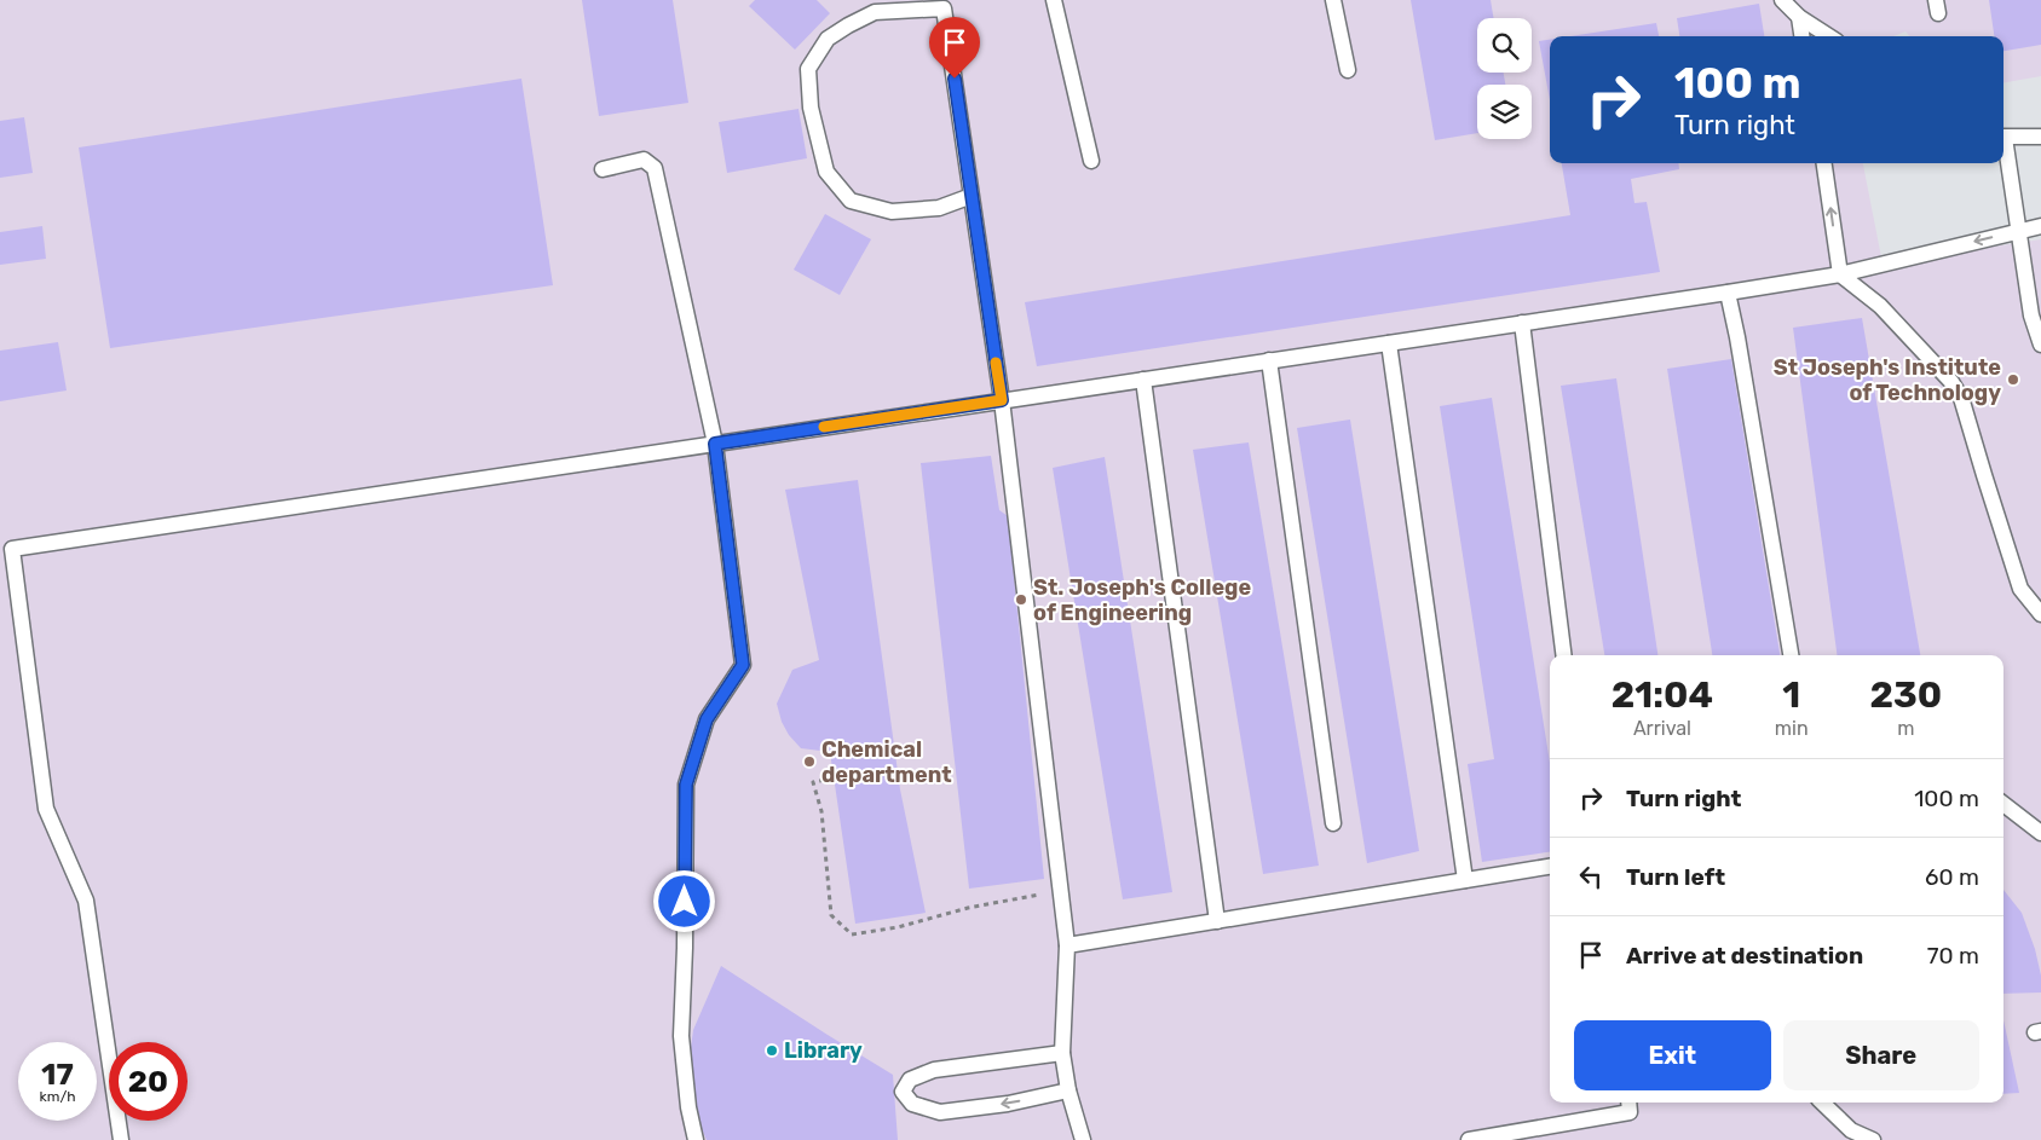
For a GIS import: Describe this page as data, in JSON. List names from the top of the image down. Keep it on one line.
{"places":["St Joseph's Institute of Technology","St. Joseph's College of Engineering","Chemical department","Library"],"page":{"turn":["100 m","Turn right"],"eta":["21:04","Arrival","1","min","230","m"],"list":[{"name":"Turn right","value":"100 m"},{"name":"Turn left","value":"60 m"},{"name":"Arrive at destination","value":"70 m"}],"buttons":["Exit","Share"],"speed":"17 km/h","limit":"20"}}
